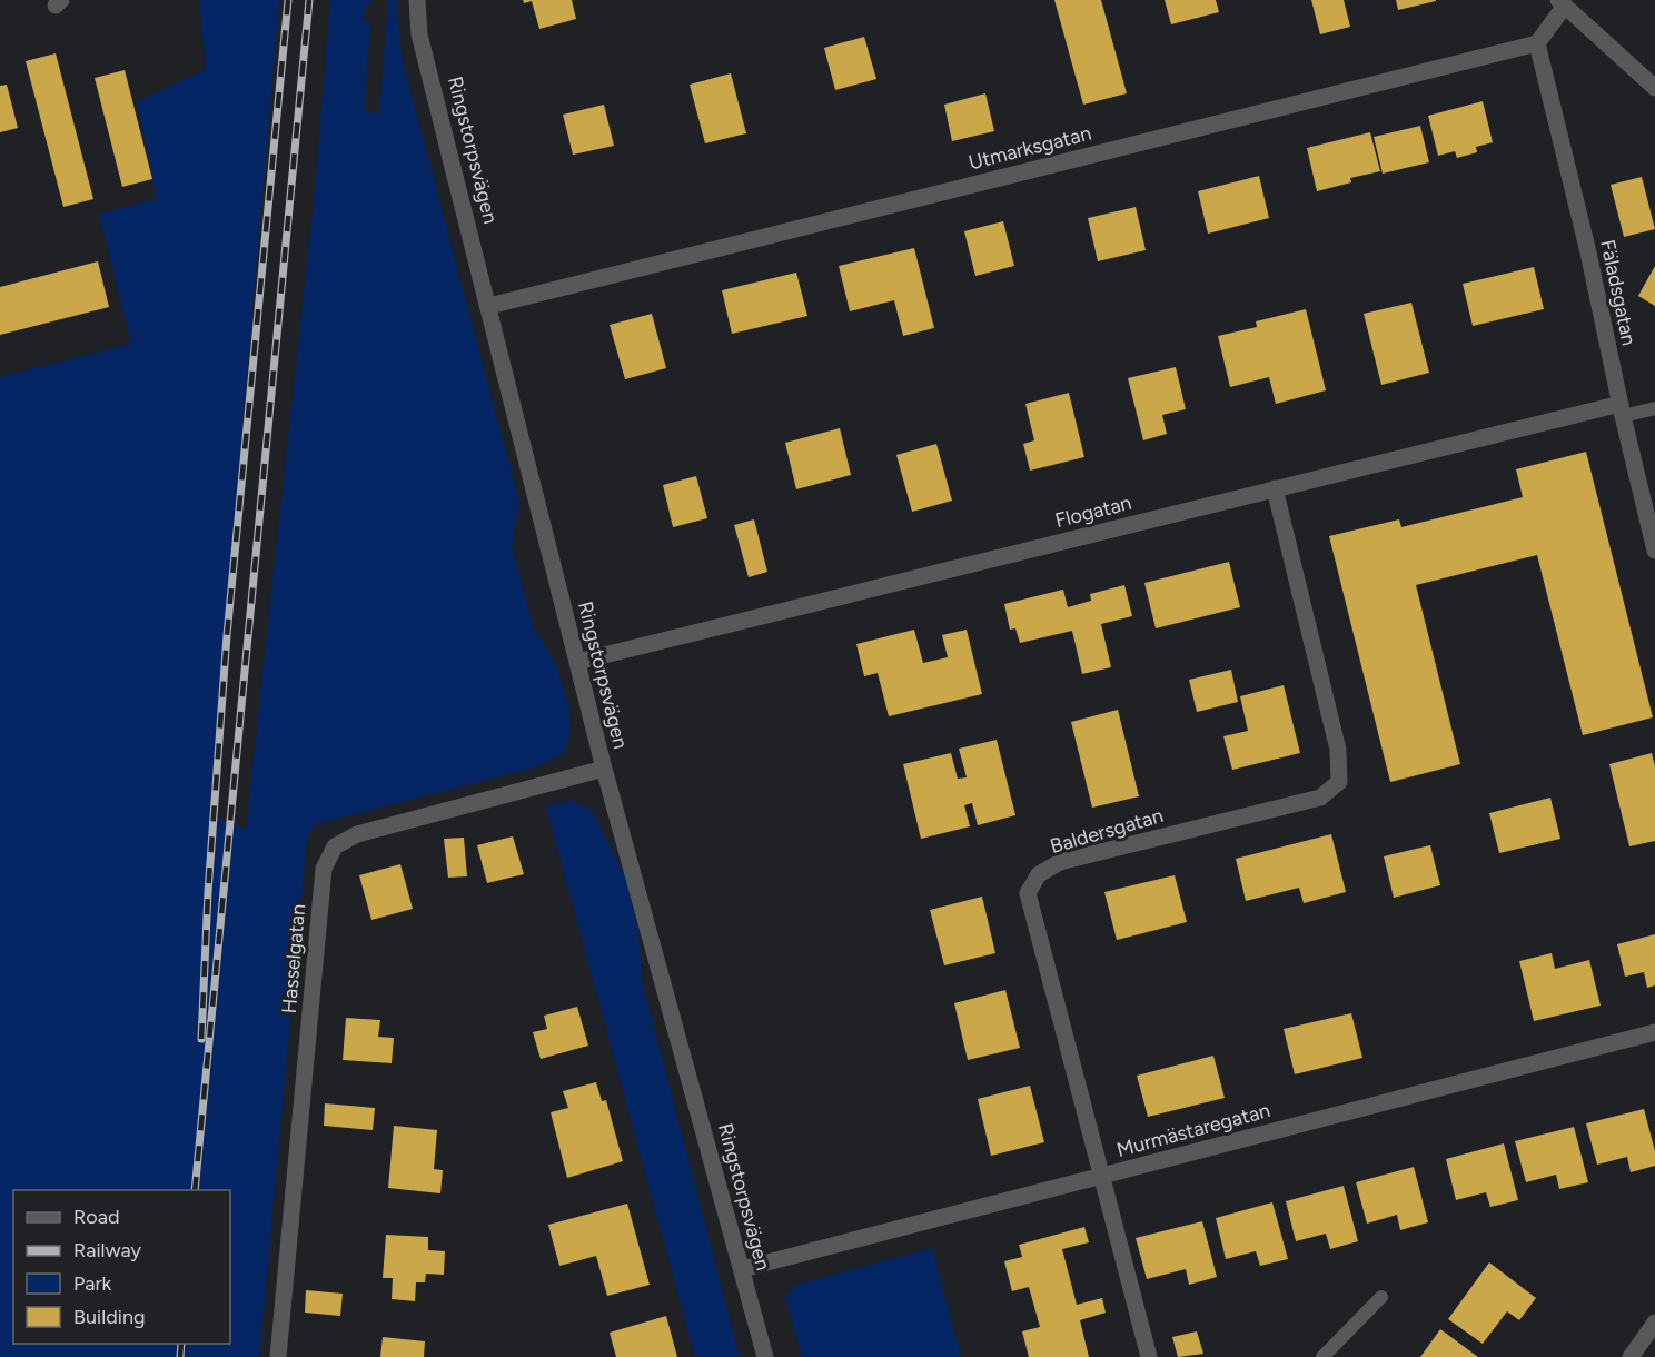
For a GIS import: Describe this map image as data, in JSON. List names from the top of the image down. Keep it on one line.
{"streets":{"street":["Utmarksgatan","Ringstorpsvägen","Fäladsgatan","Flogatan","Baldersgatan","Hasselgatan","Murmästaregatan"]},"crossings":[["Utmarksgatan","Ringstorpsvägen"],["Utmarksgatan","Fäladsgatan"],["Ringstorpsvägen","Flogatan"],["Ringstorpsvägen","Hasselgatan"],["Ringstorpsvägen","Murmästaregatan"],["Fäladsgatan","Flogatan"],["Flogatan","Baldersgatan"],["Baldersgatan","Murmästaregatan"]],"legend":["Road","Railway","Park","Building"]}
